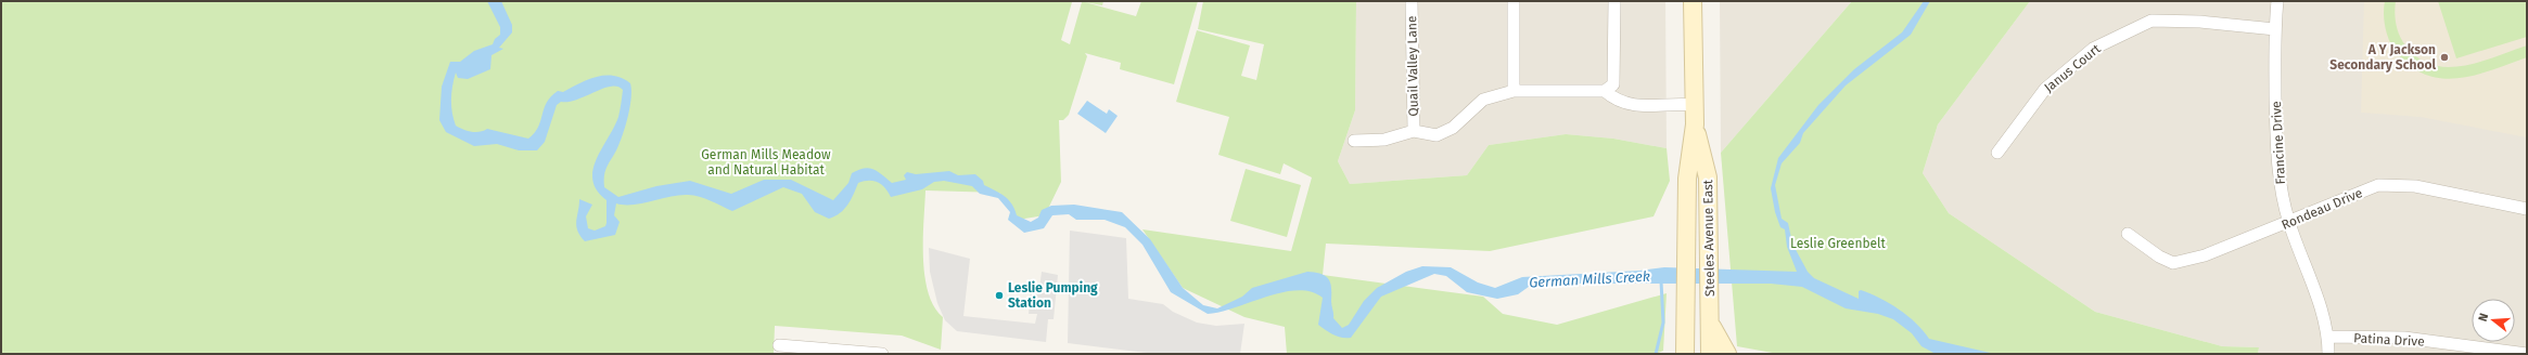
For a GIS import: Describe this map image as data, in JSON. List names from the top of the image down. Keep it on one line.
{"streets":{"main road":["Steeles Avenue East"],"street":["Quail Valley Lane","Janus Court","Francine Drive","Rondeau Drive","Patina Drive"]},"crossings":[["Janus Court","Francine Drive"],["Francine Drive","Rondeau Drive"],["Francine Drive","Patina Drive"]],"water":["German Mills Creek"],"parks":["German Mills Meadow and Natural Habitat","Leslie Greenbelt"],"places":["A Y Jackson Secondary School","Leslie Pumping Station"],"north":"left"}
